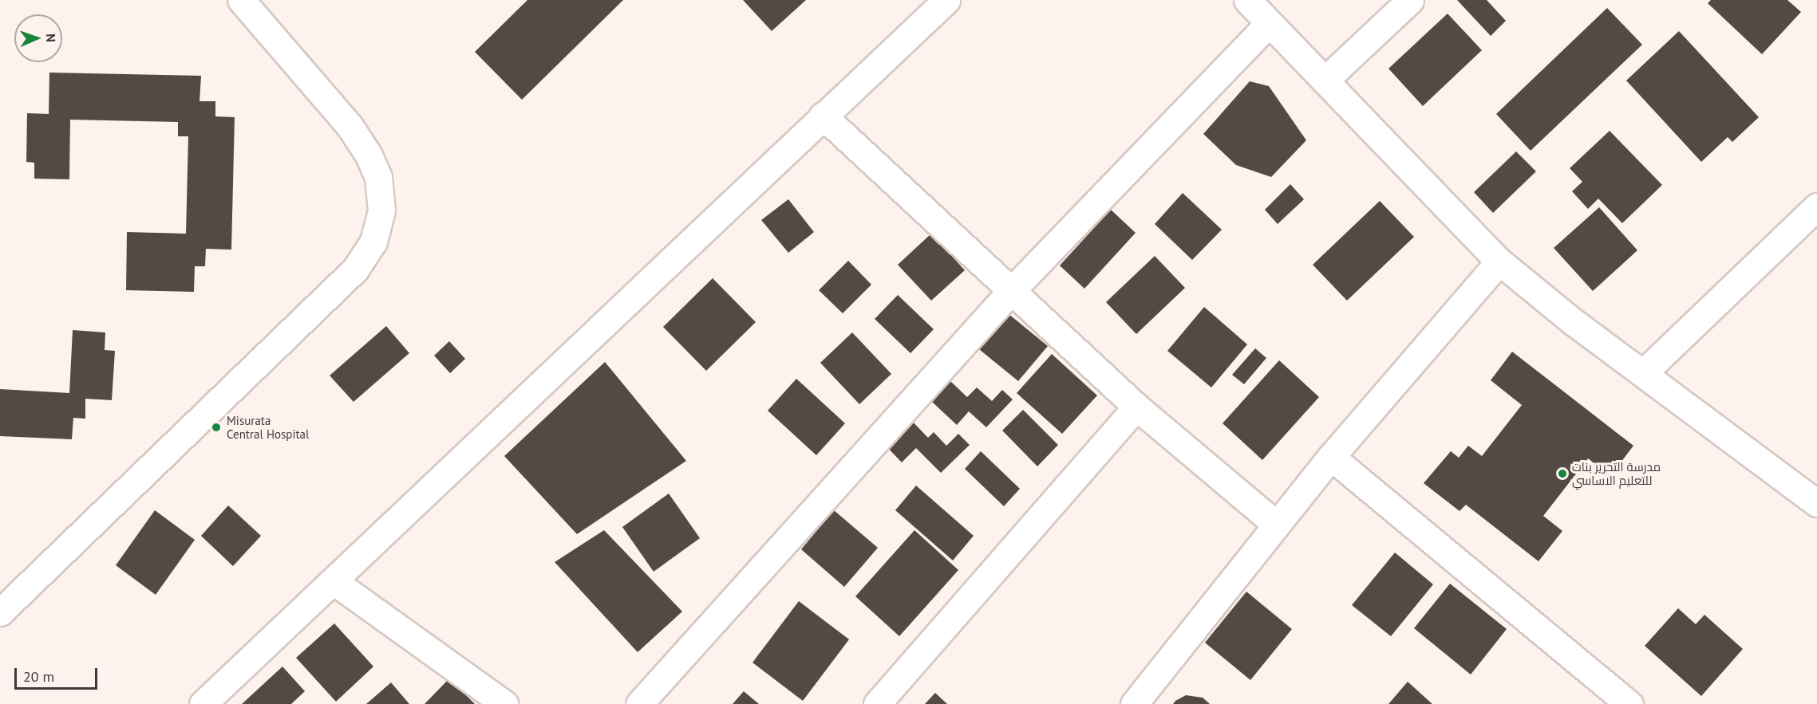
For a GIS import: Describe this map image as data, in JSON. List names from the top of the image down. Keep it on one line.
{"places":["Misurata Central Hospital","مدرسة التحرير بنات للتعليم الاساسي"],"scale_bar":"20 m","north":"right"}
